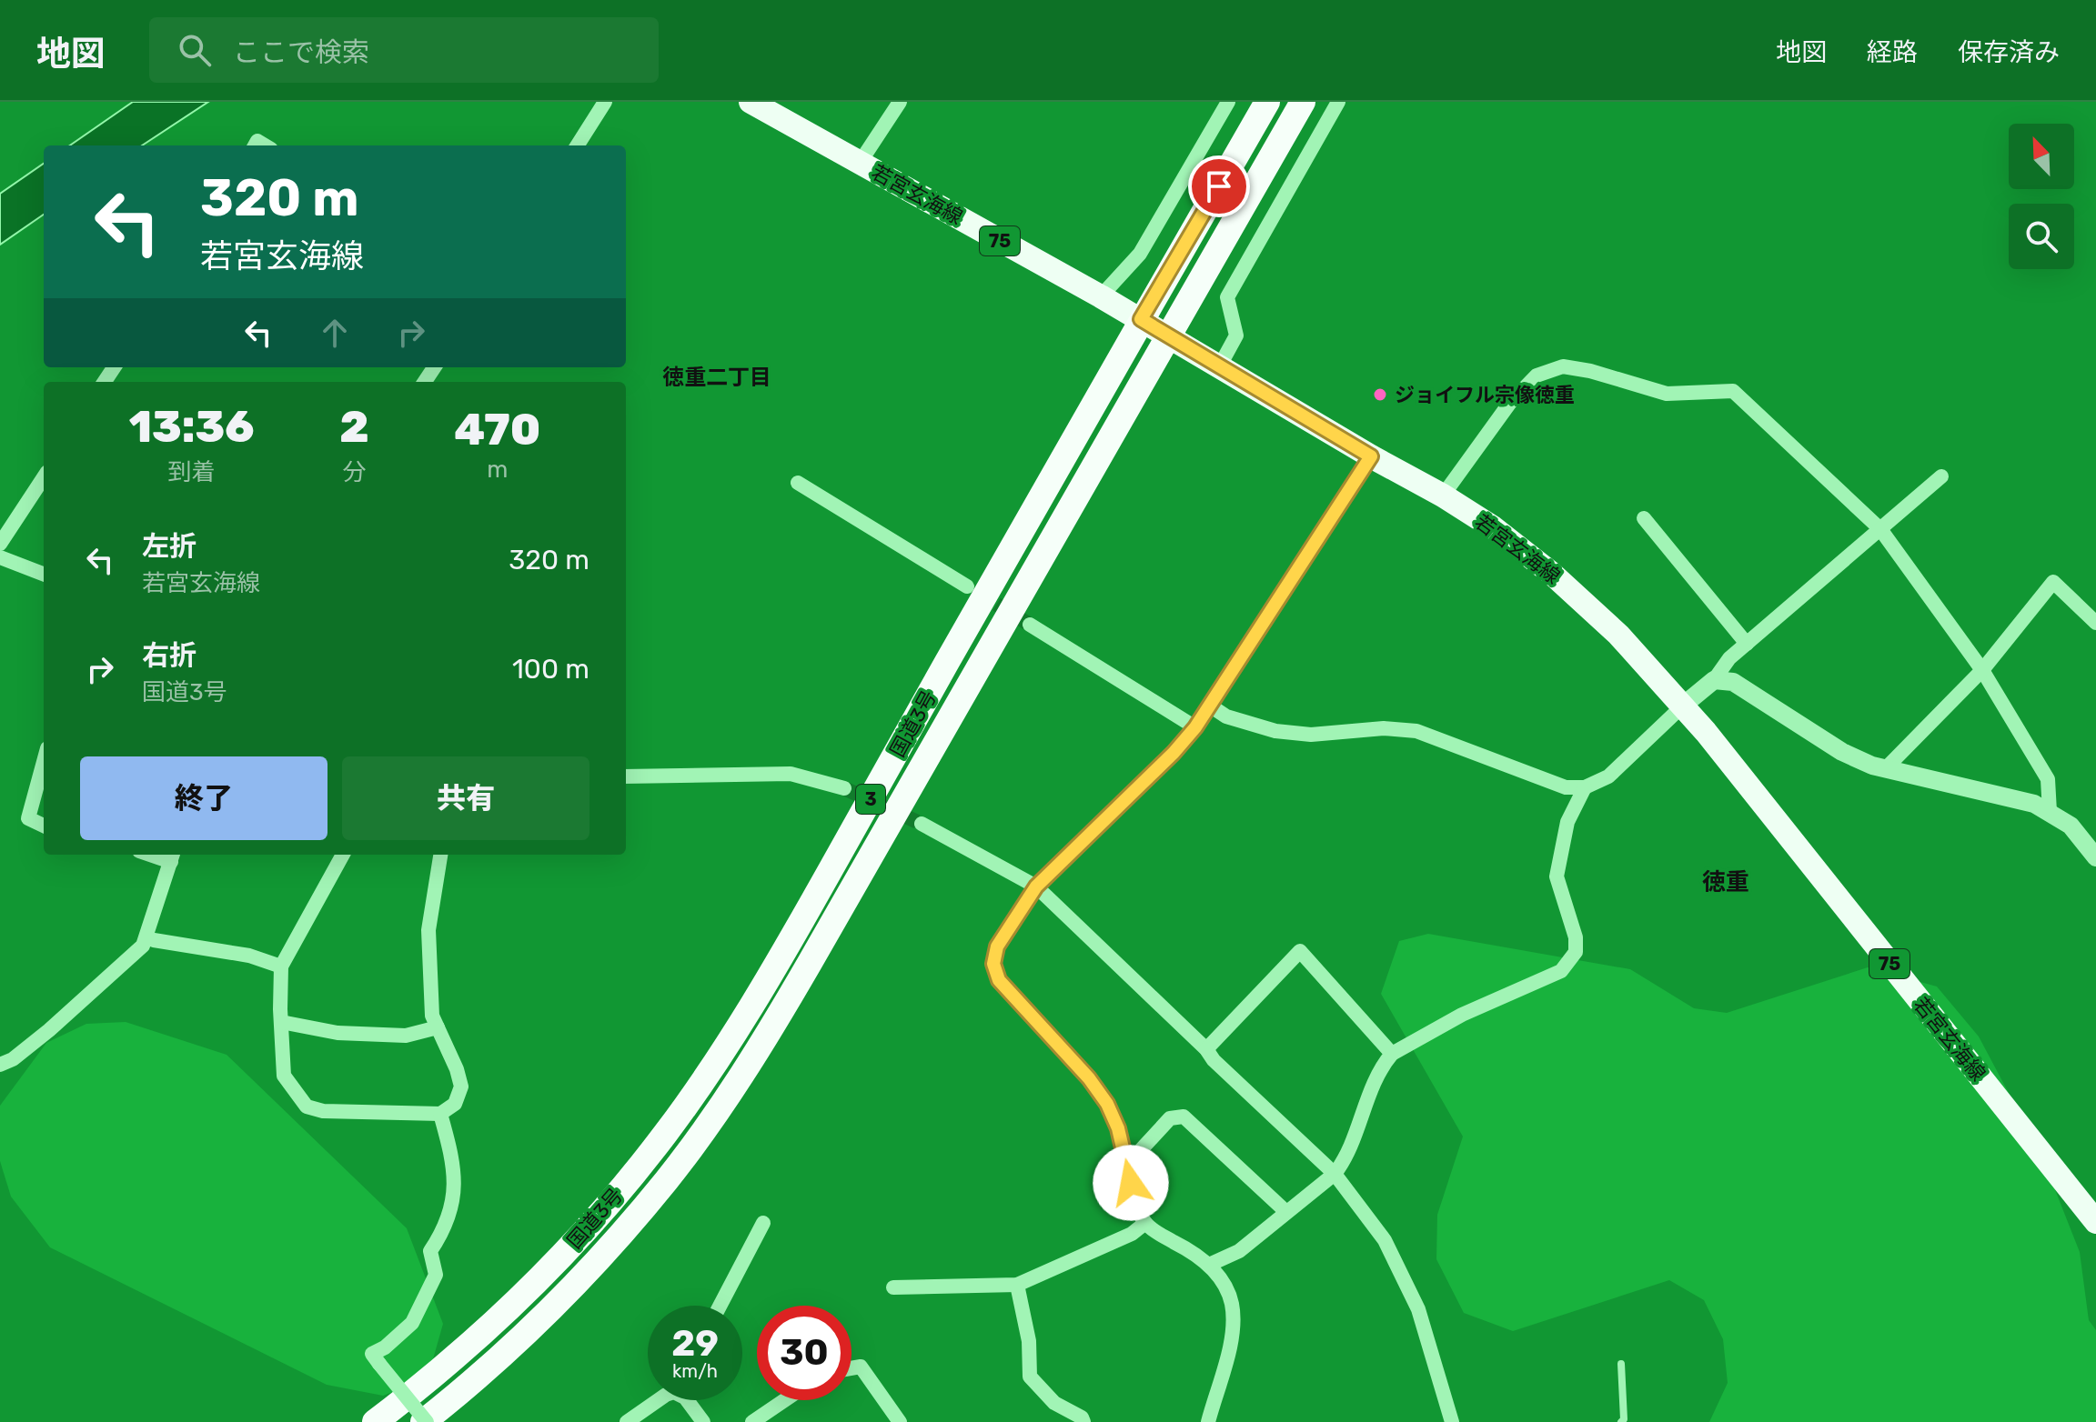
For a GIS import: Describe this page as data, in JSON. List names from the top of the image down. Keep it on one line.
{"streets":{"highway":["国道3号","3"],"main road":["若宮玄海線","75"]},"crossings":[["若宮玄海線","国道3号"]],"districts":["徳重二丁目","徳重"],"places":["ジョイフル宗像徳重"],"north":"top left","page":{"header":"地図","search":"ここで検索","nav":["地図","経路","保存済み"],"turn":["320 m","若宮玄海線"],"eta":["13:36","到着","2","分","470","m"],"list":[{"name":"左折","note":"若宮玄海線","value":"320 m"},{"name":"右折","note":"国道3号","value":"100 m"}],"buttons":["終了","共有"],"speed":"29 km/h","limit":"30"}}
